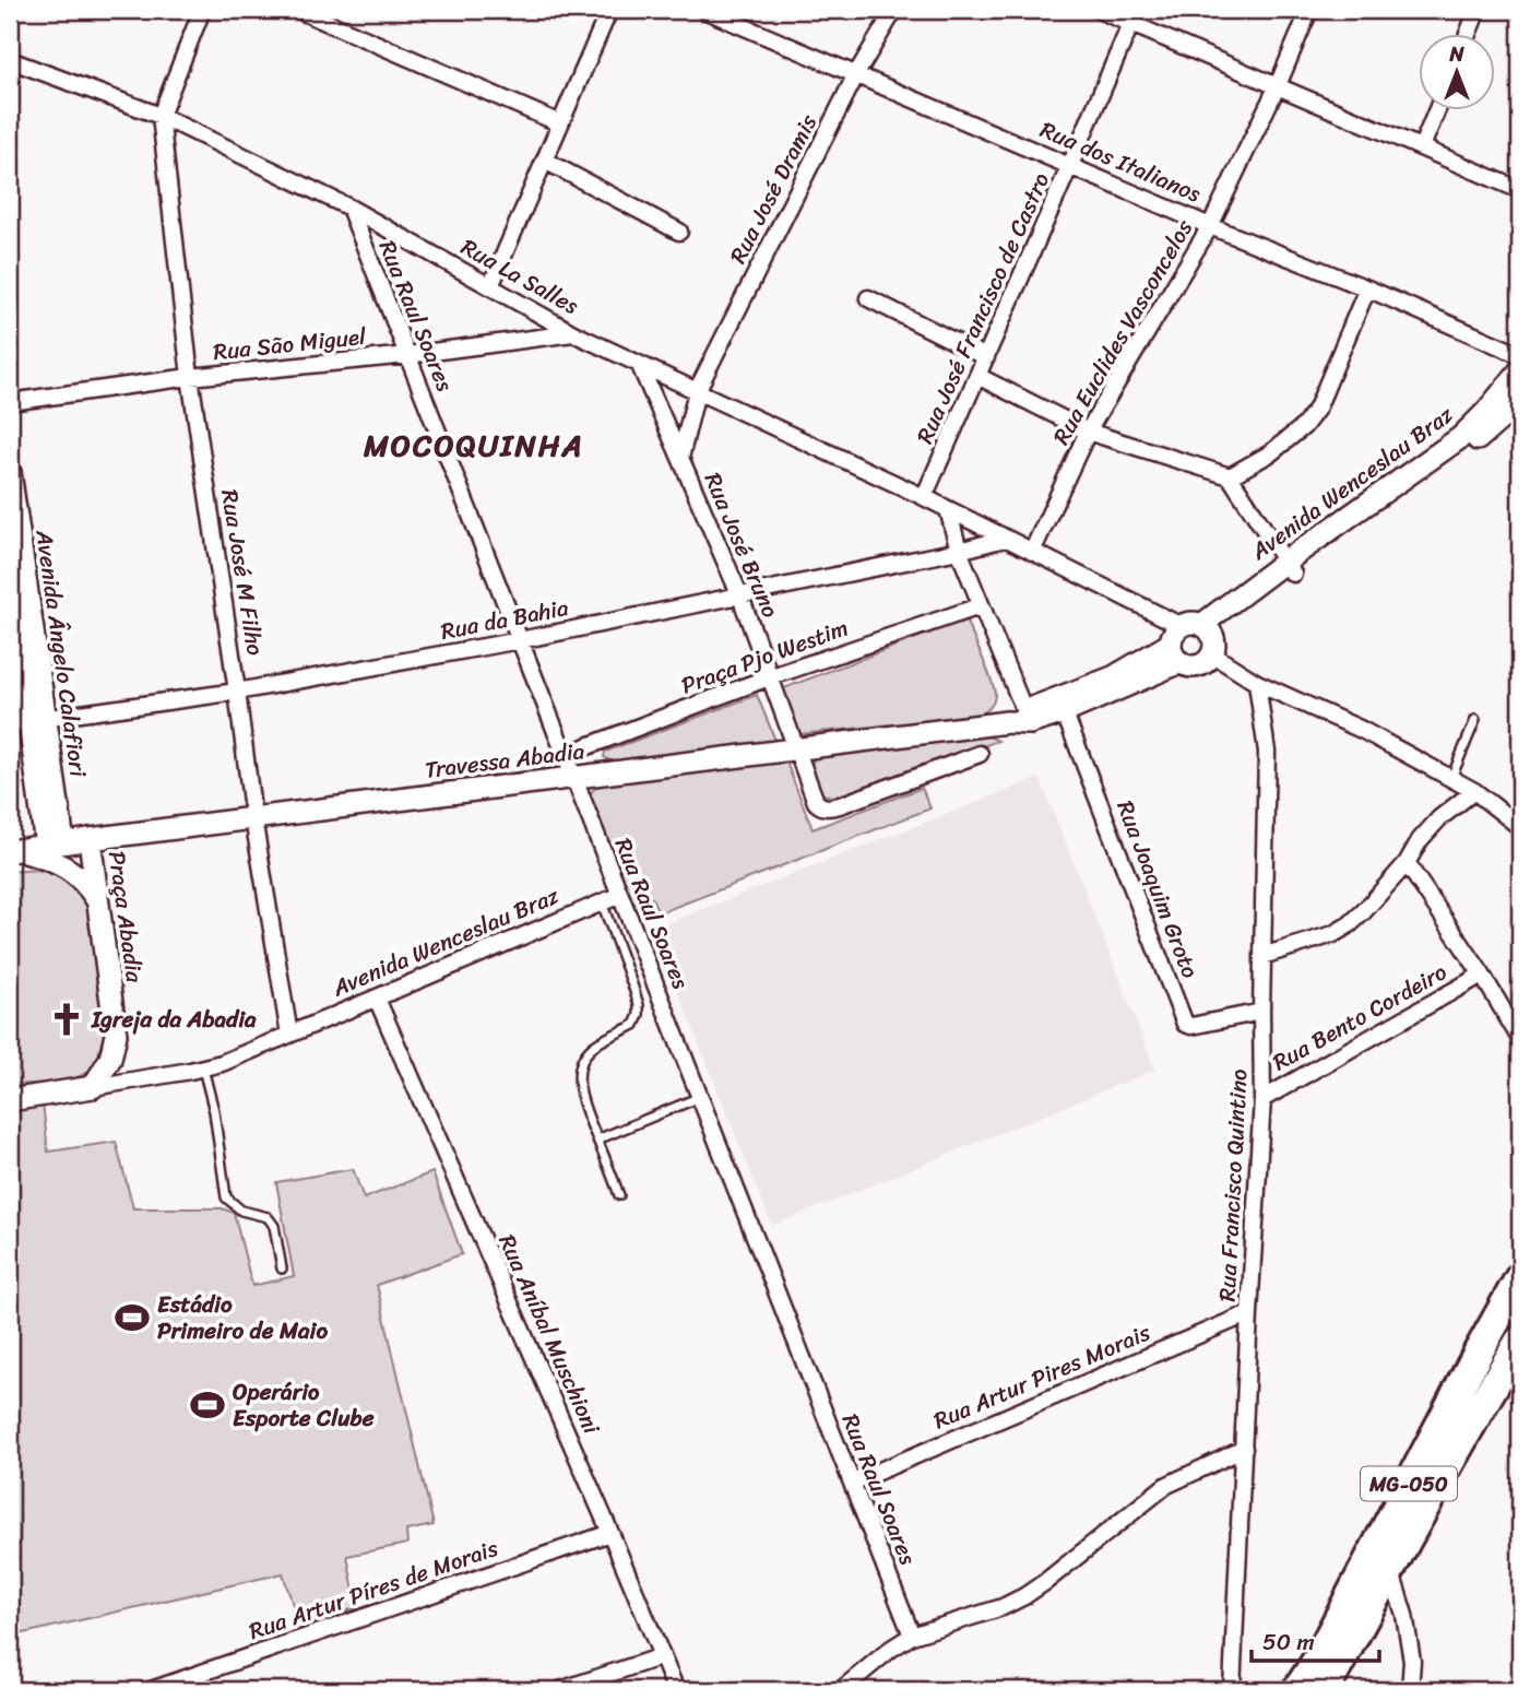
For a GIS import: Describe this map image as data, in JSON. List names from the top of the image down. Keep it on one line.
{"streets":{"highway":["MG-050"],"street":["Rua dos Italianos","Rua José Dramis","Rua La Salles","Rua José Francisco de Castro","Rua Raul Soares","Rua Euclides Vasconcelos","Rua São Miguel","Avenida Wenceslau Braz","Rua José Bruno","Rua José M Filho","Rua da Bahia","Avenida Ângelo Calafiori","Praça Pjo Westim","Travessa Abadia","Rua Joaquim Groto","Praça Abadia","Rua Bento Cordeiro","Rua Francisco Quintino","Rua Aníbal Muschioni","Rua Artur Pires Morais","Rua Artur Píres de Morais"]},"crossings":[["Rua dos Italianos","Rua José Dramis"],["Rua dos Italianos","Rua José Francisco de Castro"],["Rua dos Italianos","Rua Euclides Vasconcelos"],["Rua José Dramis","Rua La Salles"],["Rua José Dramis","Rua José Bruno"],["Rua La Salles","Rua José Francisco de Castro"],["Rua La Salles","Rua Raul Soares"],["Rua La Salles","Rua Euclides Vasconcelos"],["Rua La Salles","Rua São Miguel"],["Rua La Salles","Avenida Wenceslau Braz"],["Rua La Salles","Rua José Bruno"],["Rua La Salles","Rua José M Filho"],["Rua La Salles","Rua da Bahia"],["Rua La Salles","Rua Francisco Quintino"],["Rua Raul Soares","Rua São Miguel"],["Rua Raul Soares","Avenida Wenceslau Braz"],["Rua Raul Soares","Rua da Bahia"],["Rua Raul Soares","Praça Pjo Westim"],["Rua Raul Soares","Travessa Abadia"],["Rua Raul Soares","Rua Artur Pires Morais"],["Rua São Miguel","Rua José M Filho"],["Avenida Wenceslau Braz","Rua José M Filho"],["Avenida Wenceslau Braz","Travessa Abadia"],["Avenida Wenceslau Braz","Rua Joaquim Groto"],["Avenida Wenceslau Braz","Praça Abadia"],["Avenida Wenceslau Braz","Rua Aníbal Muschioni"],["Rua José Bruno","Rua da Bahia"],["Rua José Bruno","Praça Pjo Westim"],["Rua José Bruno","Travessa Abadia"],["Rua José M Filho","Rua da Bahia"],["Rua José M Filho","Travessa Abadia"],["Rua da Bahia","Avenida Ângelo Calafiori"],["Avenida Ângelo Calafiori","Travessa Abadia"],["Travessa Abadia","Rua Joaquim Groto"],["Travessa Abadia","Praça Abadia"],["Rua Joaquim Groto","Rua Francisco Quintino"],["Rua Bento Cordeiro","Rua Francisco Quintino"],["Rua Francisco Quintino","Rua Artur Pires Morais"],["Rua Aníbal Muschioni","Rua Artur Píres de Morais"]],"districts":["MOCOQUINHA"],"places":{"church":["Igreja da Abadia"],"sports":["Estádio Primeiro de Maio","Operário Esporte Clube"]},"scale_bar":"50 m","north":"top"}
